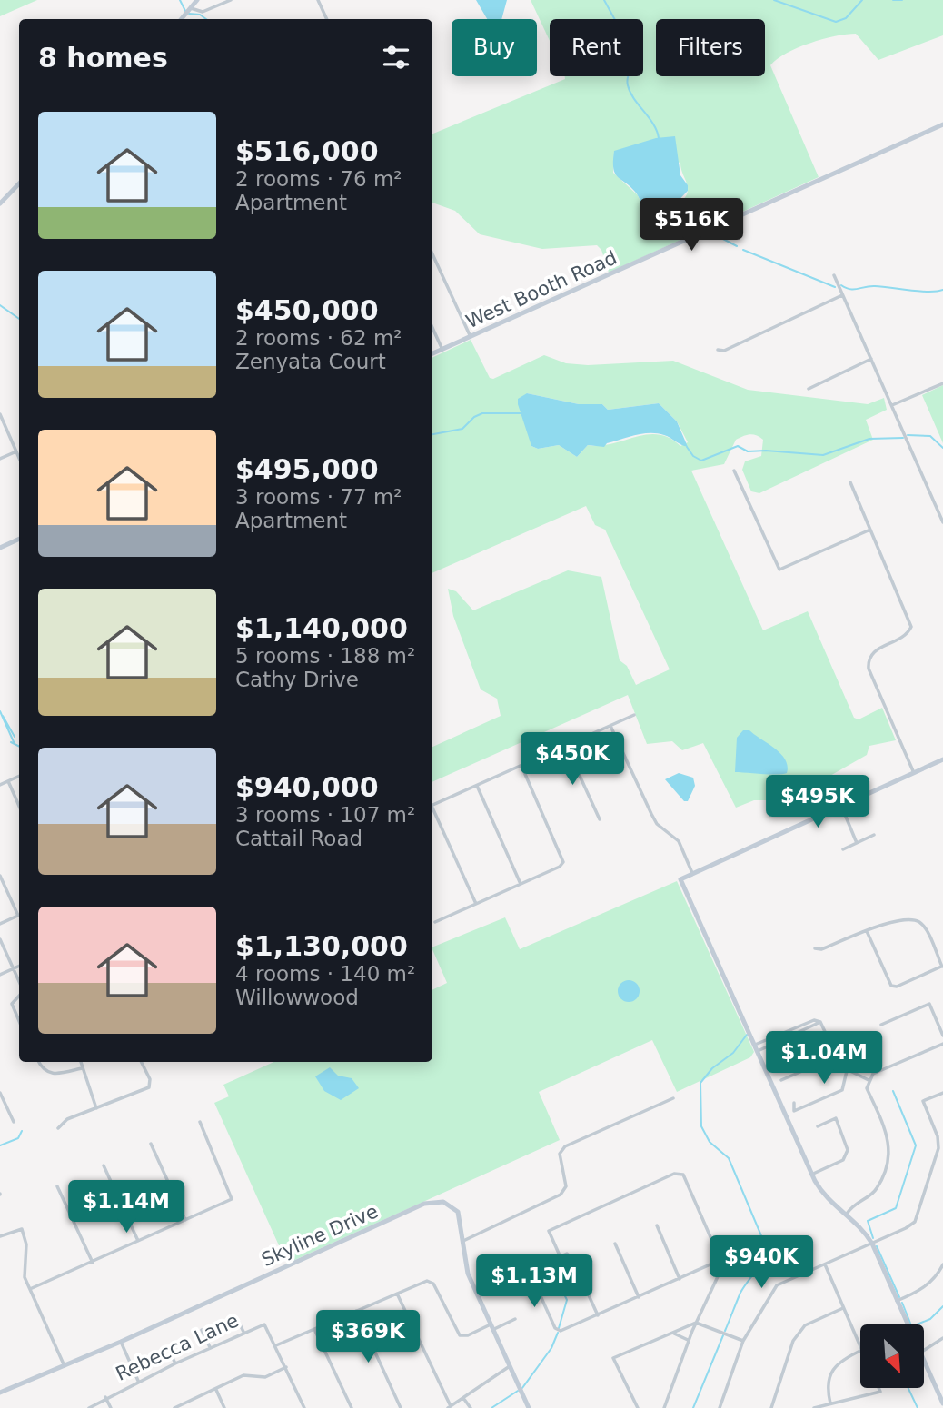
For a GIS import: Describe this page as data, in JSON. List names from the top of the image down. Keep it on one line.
{"streets":{"street":["West Booth Road","Skyline Drive","Rebecca Lane"]},"north":"bottom right","page":{"chip":["Buy","Rent","Filters"],"heading":"8 homes","list":[{"name":"$516,000","note":"2 rooms · 76 m² · Apartment"},{"name":"$450,000","note":"2 rooms · 62 m² · Zenyata Court"},{"name":"$495,000","note":"3 rooms · 77 m² · Apartment"},{"name":"$1,140,000","note":"5 rooms · 188 m² · Cathy Drive"},{"name":"$940,000","note":"3 rooms · 107 m² · Cattail Road"},{"name":"$1,130,000","note":"4 rooms · 140 m² · Willowwood"}],"price":["$516K","$450K","$495K","$1.04M","$1.14M","$940K","$1.13M","$369K"]}}
